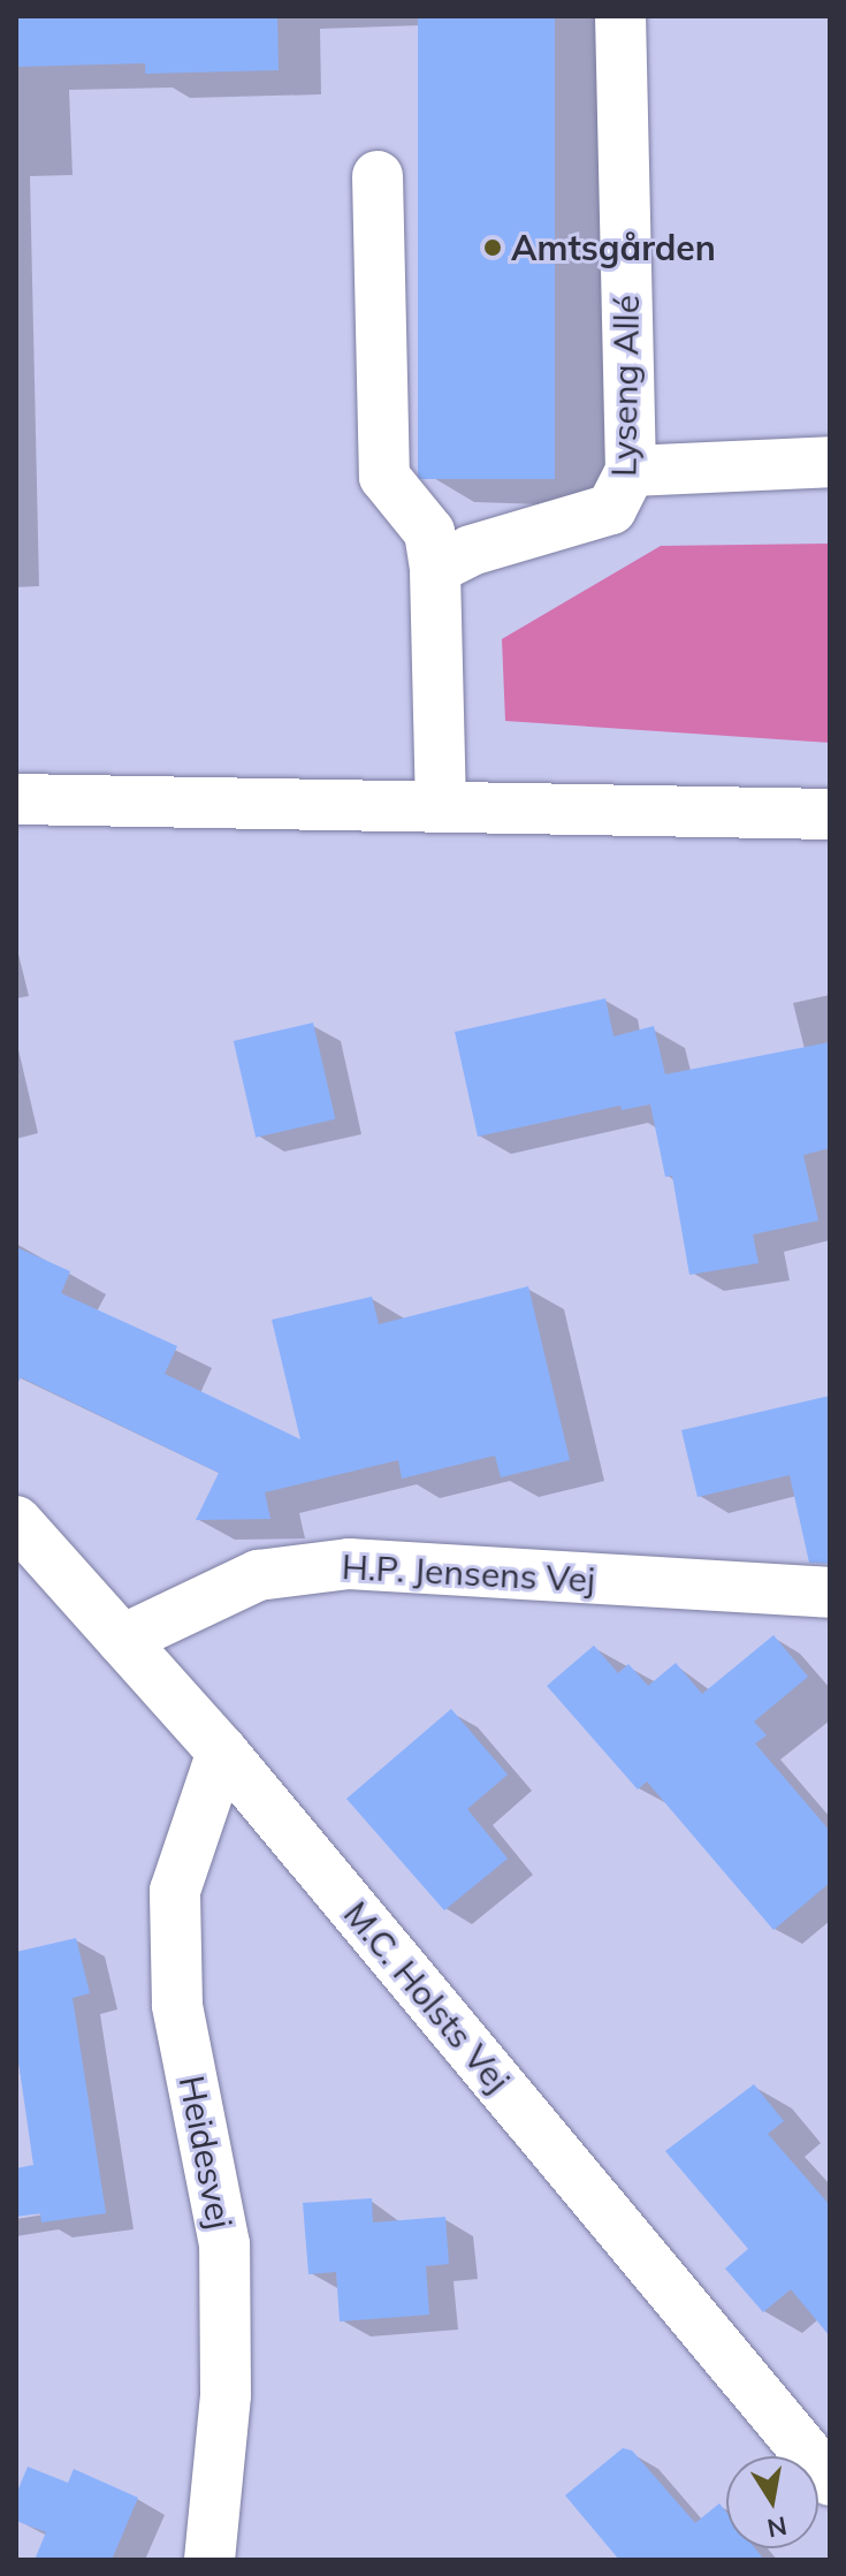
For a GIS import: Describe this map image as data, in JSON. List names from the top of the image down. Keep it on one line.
{"streets":{"street":["Lyseng Allé","H.P. Jensens Vej","M.C. Holsts Vej","Heidesvej"]},"crossings":[["H.P. Jensens Vej","M.C. Holsts Vej"],["M.C. Holsts Vej","Heidesvej"]],"places":["Amtsgården"],"north":"bottom"}
